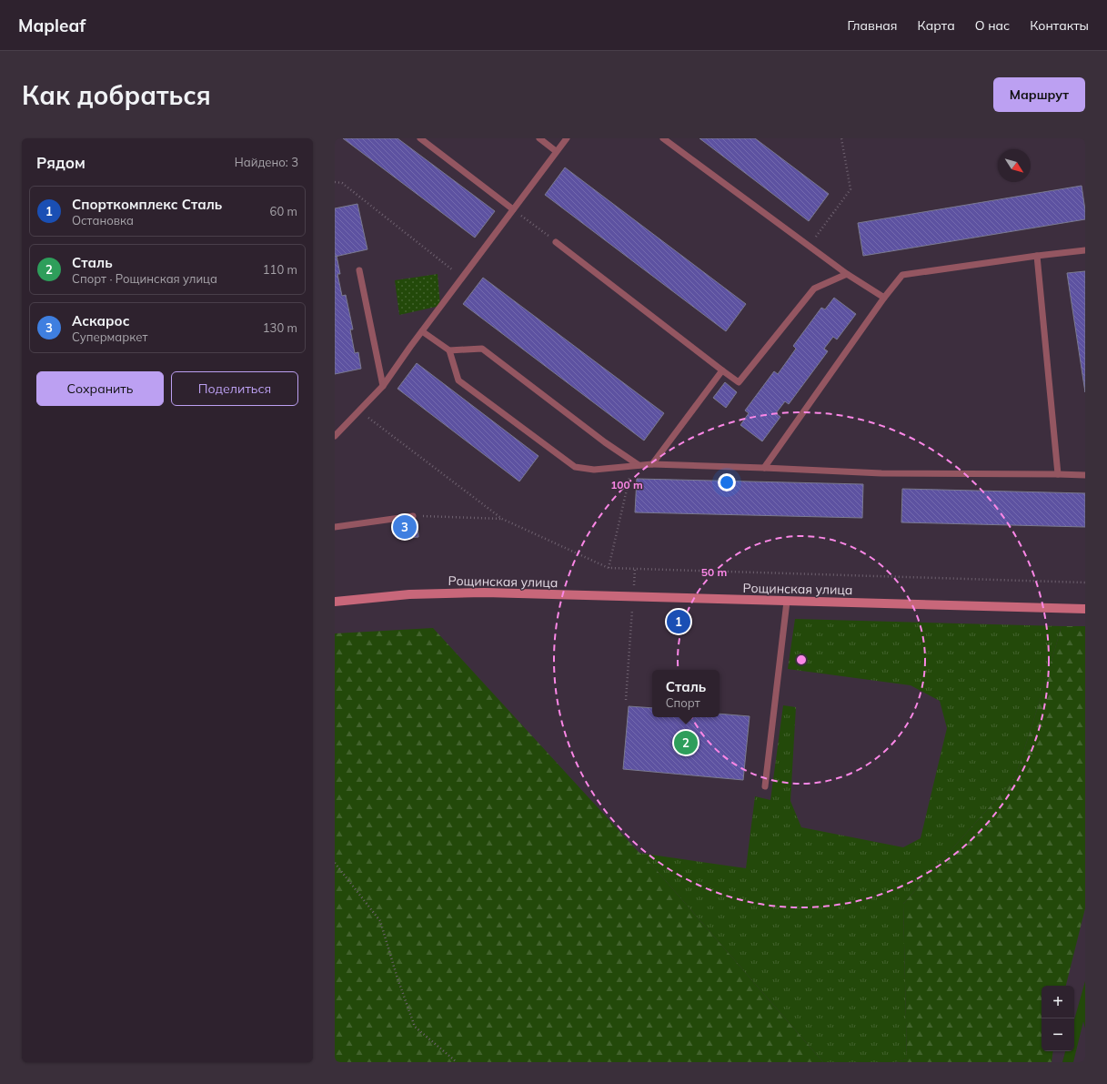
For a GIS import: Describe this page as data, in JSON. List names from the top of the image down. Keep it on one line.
{"streets":{"main road":["Рощинская улица"]},"north":"bottom right","page":{"header":"Mapleaf","nav":["Главная","Карта","О нас","Контакты"],"buttons":["Маршрут",["Сохранить","Поделиться"]],"title":"Как добраться","heading":["Рядом","Найдено: 3"],"list":[{"mark":"1","name":"Спорткомплекс Сталь","note":"Остановка","value":"60 m"},{"mark":"2","name":"Сталь","note":"Спорт · Рощинская улица","value":"110 m"},{"mark":"3","name":"Аскарос","note":"Супермаркет","value":"130 m"}],"pins":["3","1","2"],"popup":["Сталь","Спорт"],"map_buttons":["+","−"]},"rings":["100 m","50 m"]}
